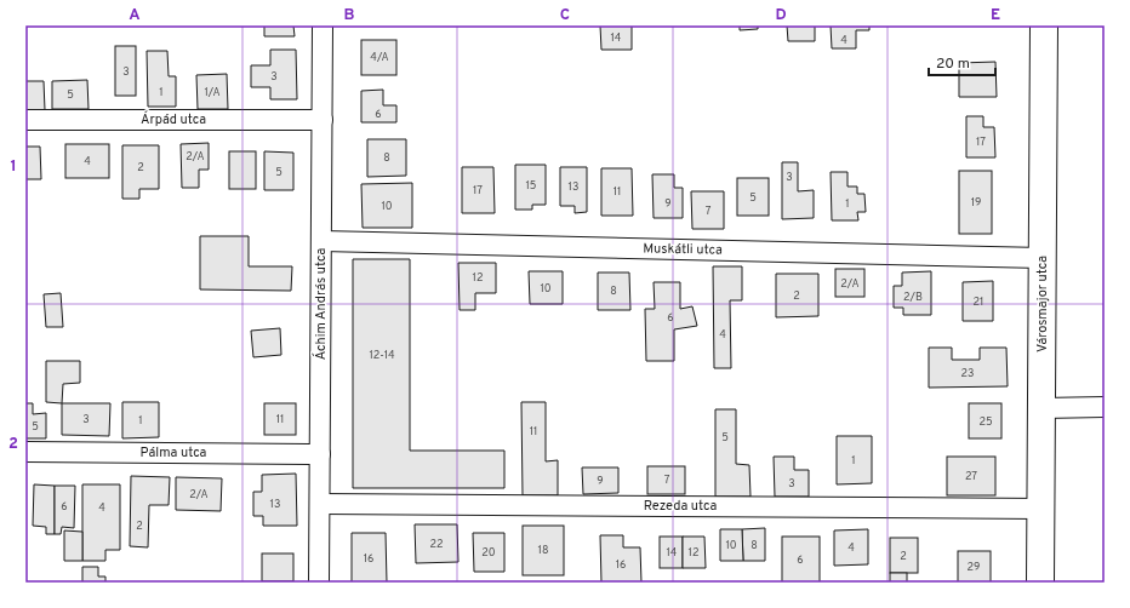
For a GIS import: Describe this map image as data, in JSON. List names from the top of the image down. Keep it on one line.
{"streets":{"street":["Árpád utca","Muskátli utca","Áchim András utca","Városmajor utca","Pálma utca","Rezeda utca"]},"crossings":[["Árpád utca","Áchim András utca"],["Muskátli utca","Áchim András utca"],["Muskátli utca","Városmajor utca"],["Áchim András utca","Pálma utca"],["Áchim András utca","Rezeda utca"],["Városmajor utca","Rezeda utca"]],"house_numbers":["14","4","4/A","3","3","1","1/A","5","6","17","2/A","8","4","2","5","3","15","13","17","11","5","19","9","1","10","7","12","2/A","10","8","2","2/B","21","6","4","12-14","23","3","11","1","25","5","11","5","1","27","7","9","3","2/A","13","6","4","2","22","10","8","4","18","20","14","12","2","16","6","16","29"],"scale_bar":"20 m","grid":{"columns":["A","B","C","D","E"],"rows":["1","2"]}}
